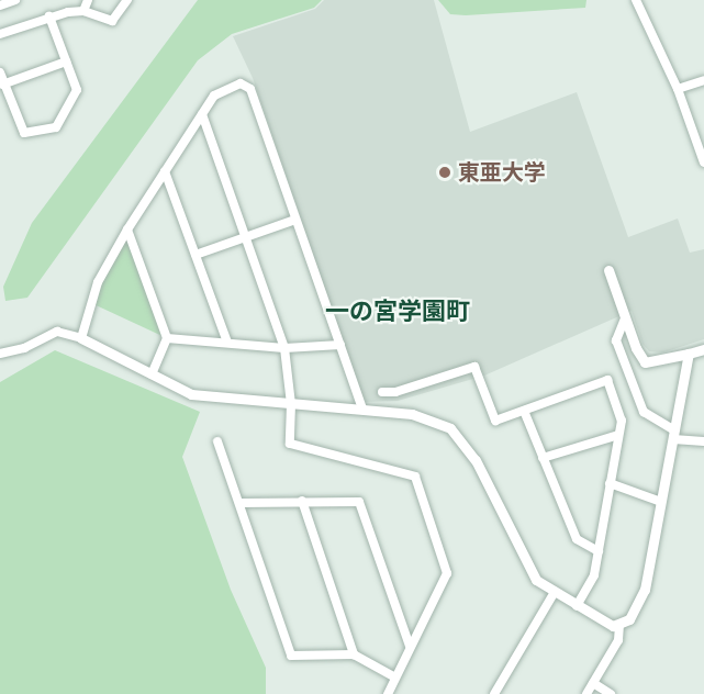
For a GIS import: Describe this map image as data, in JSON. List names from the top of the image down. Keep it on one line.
{"districts":["一の宮学園町"],"places":["東亜大学"]}
